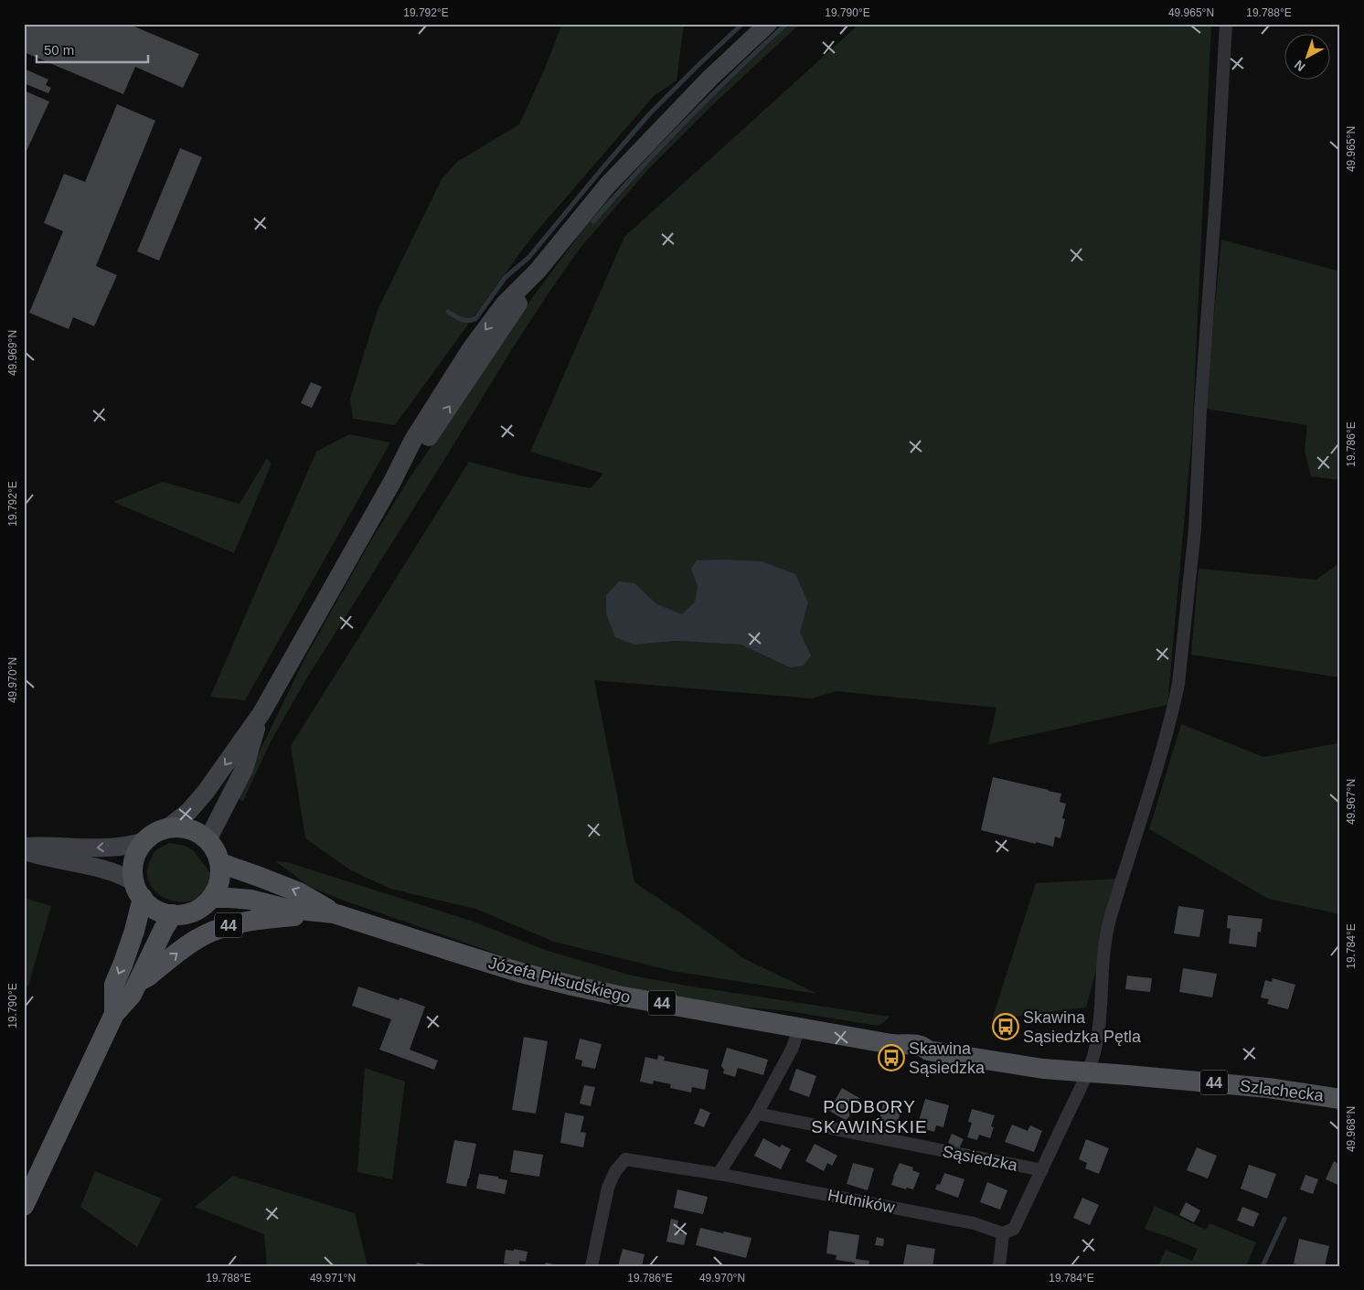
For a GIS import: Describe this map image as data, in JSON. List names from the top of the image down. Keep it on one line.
{"streets":{"main road":["44","Józefa Piłsudskiego","Szlachecka"],"street":["Sąsiedzka","Hutników"]},"crossings":[["44","Józefa Piłsudskiego"],["Józefa Piłsudskiego","Szlachecka"],["Sąsiedzka","Hutników"]],"districts":["PODBORY SKAWIŃSKIE"],"places":{"bus stop":["Skawina Sąsiedzka Pętla","Skawina Sąsiedzka"]},"scale_bar":"50 m","north":"bottom left","coordinates":["19.792°E","19.790°E","49.965°N","19.788°E","49.969°N","19.786°E","49.970°N","49.967°N","19.784°E","49.968°N","49.971°N"]}
